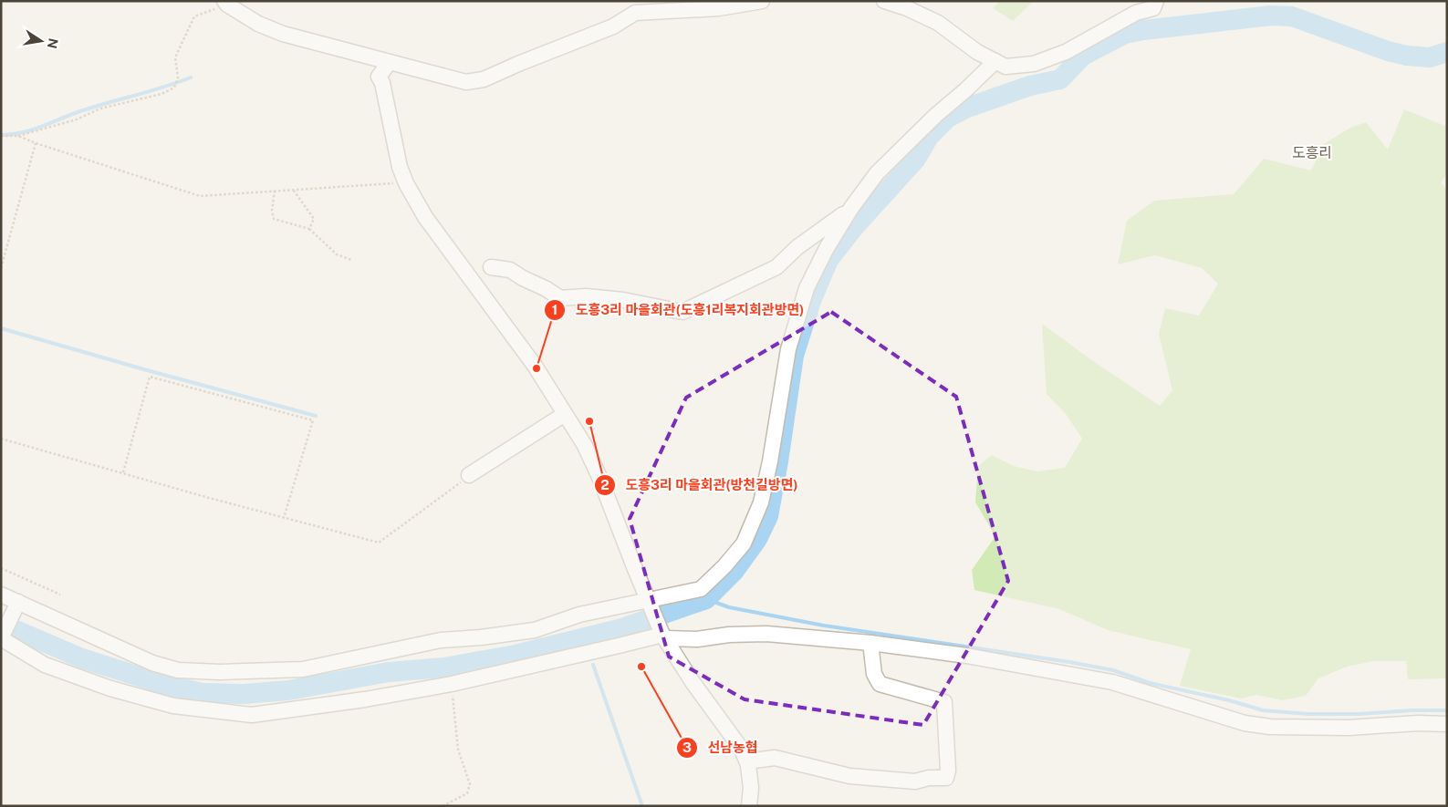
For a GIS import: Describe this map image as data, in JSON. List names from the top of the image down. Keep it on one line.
{"districts":["도흥리"],"places":["도흥3리 마을회관(도흥1리복지회관방면)","도흥3리 마을회관(방천길방면)","선남농협"],"north":"right"}
